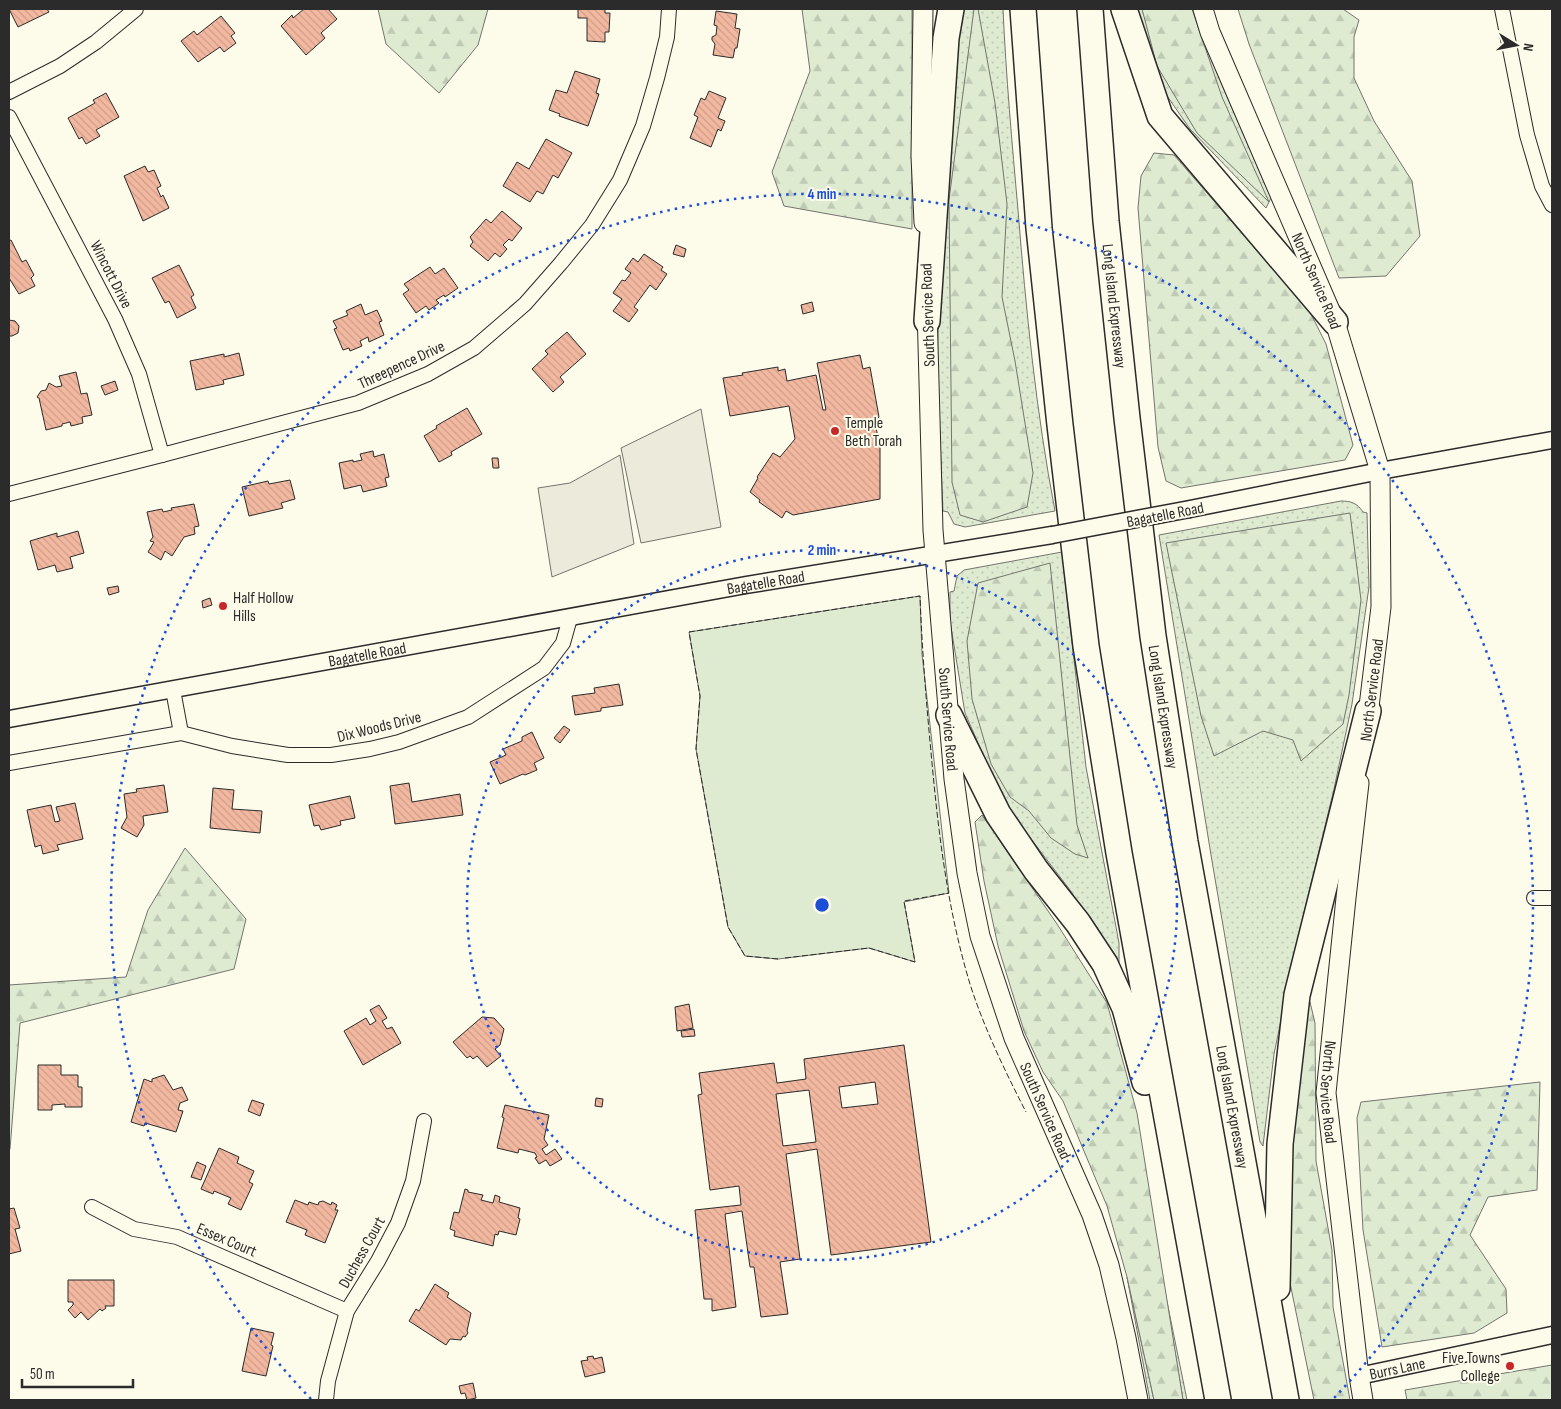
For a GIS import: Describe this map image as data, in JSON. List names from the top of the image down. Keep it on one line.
{"streets":{"highway":["Long Island Expressway"],"main road":["North Service Road","South Service Road"],"street":["Wincott Drive","Threepence Drive","Bagatelle Road","Dix Woods Drive","Essex Court","Duchess Court","Burrs Lane"]},"crossings":[["Wincott Drive","Threepence Drive"],["North Service Road","Bagatelle Road"],["North Service Road","Burrs Lane"],["South Service Road","Bagatelle Road"],["Bagatelle Road","Dix Woods Drive"],["Essex Court","Duchess Court"]],"places":["Temple Beth Torah","Half Hollow Hills","Five Towns College"],"scale_bar":"50 m","north":"right","rings":["4 min","2 min"]}
